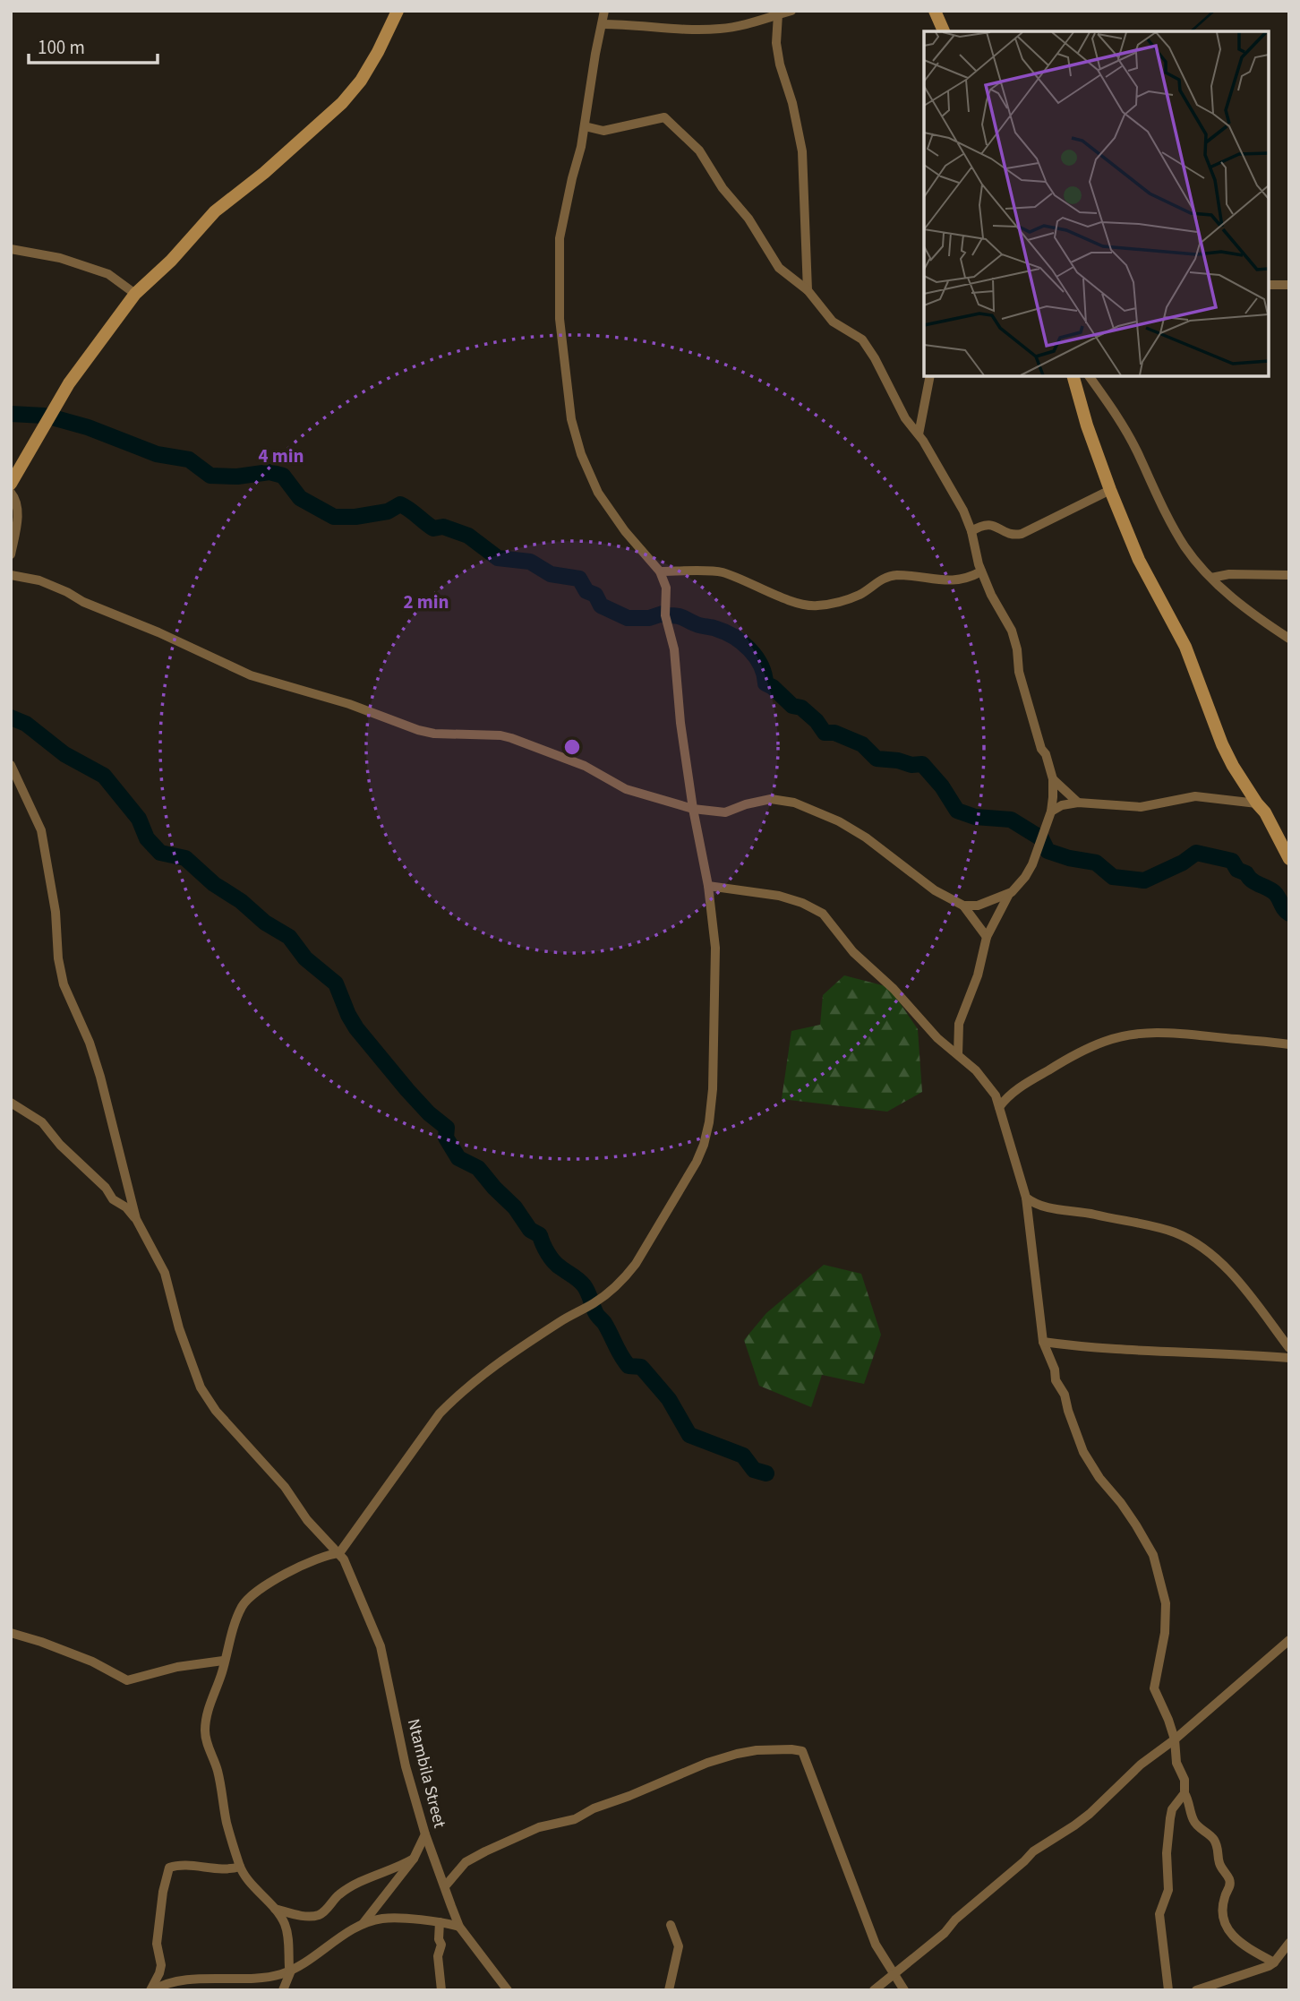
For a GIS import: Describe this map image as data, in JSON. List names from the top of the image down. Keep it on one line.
{"streets":{"street":["Ntambila Street"]},"scale_bar":"100 m","rings":["4 min","2 min"]}
